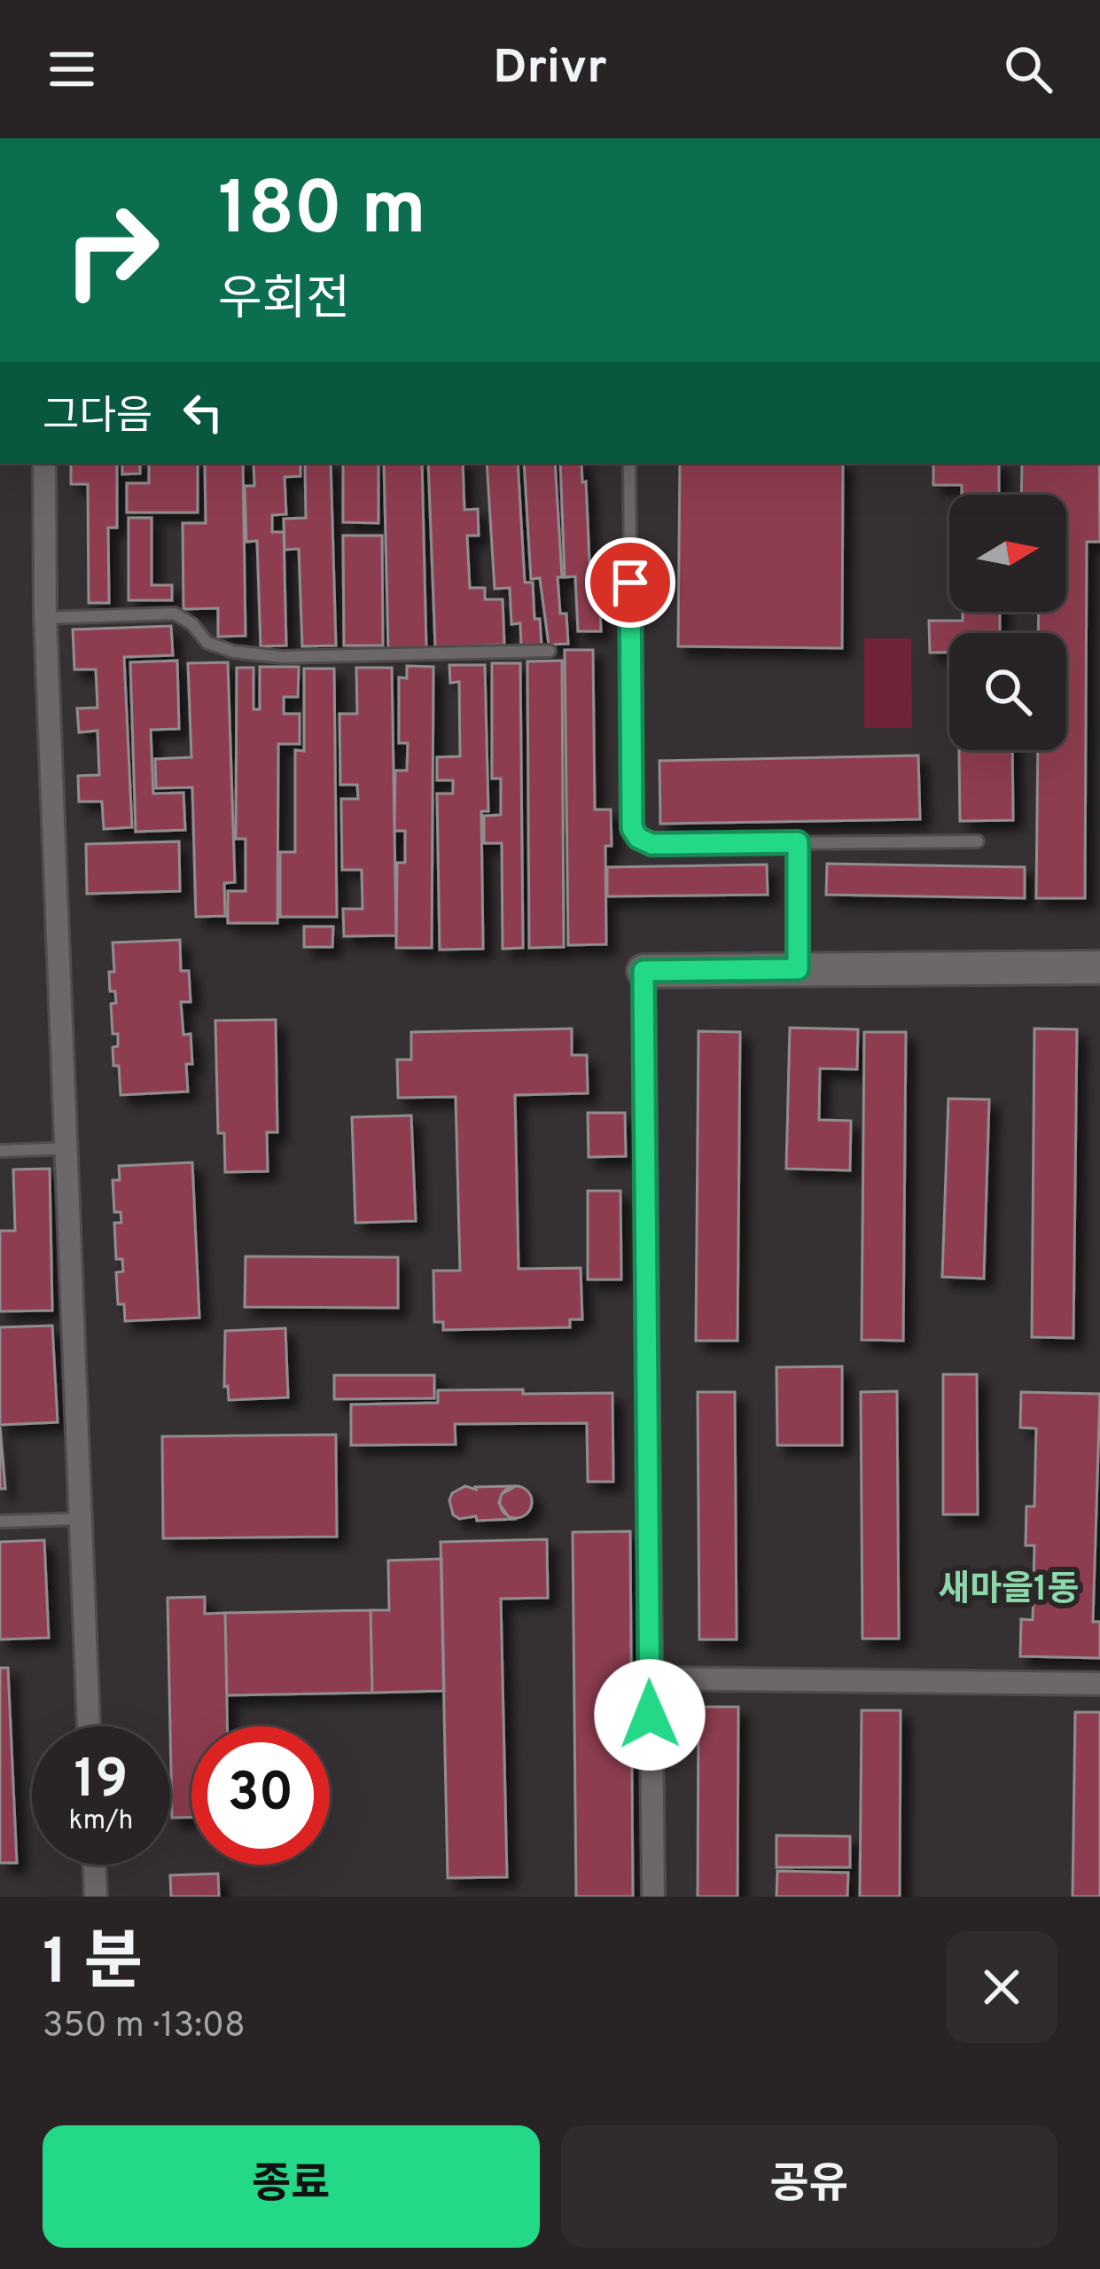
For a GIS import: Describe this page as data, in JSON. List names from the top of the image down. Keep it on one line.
{"districts":["새마을1동"],"north":"right","page":{"header":"Drivr","turn":["180 m","우회전"],"then":"그다음","speed":"19 km/h","limit":"30","heading":["1 분","350 m · 13:08"],"buttons":["종료","공유"]}}
